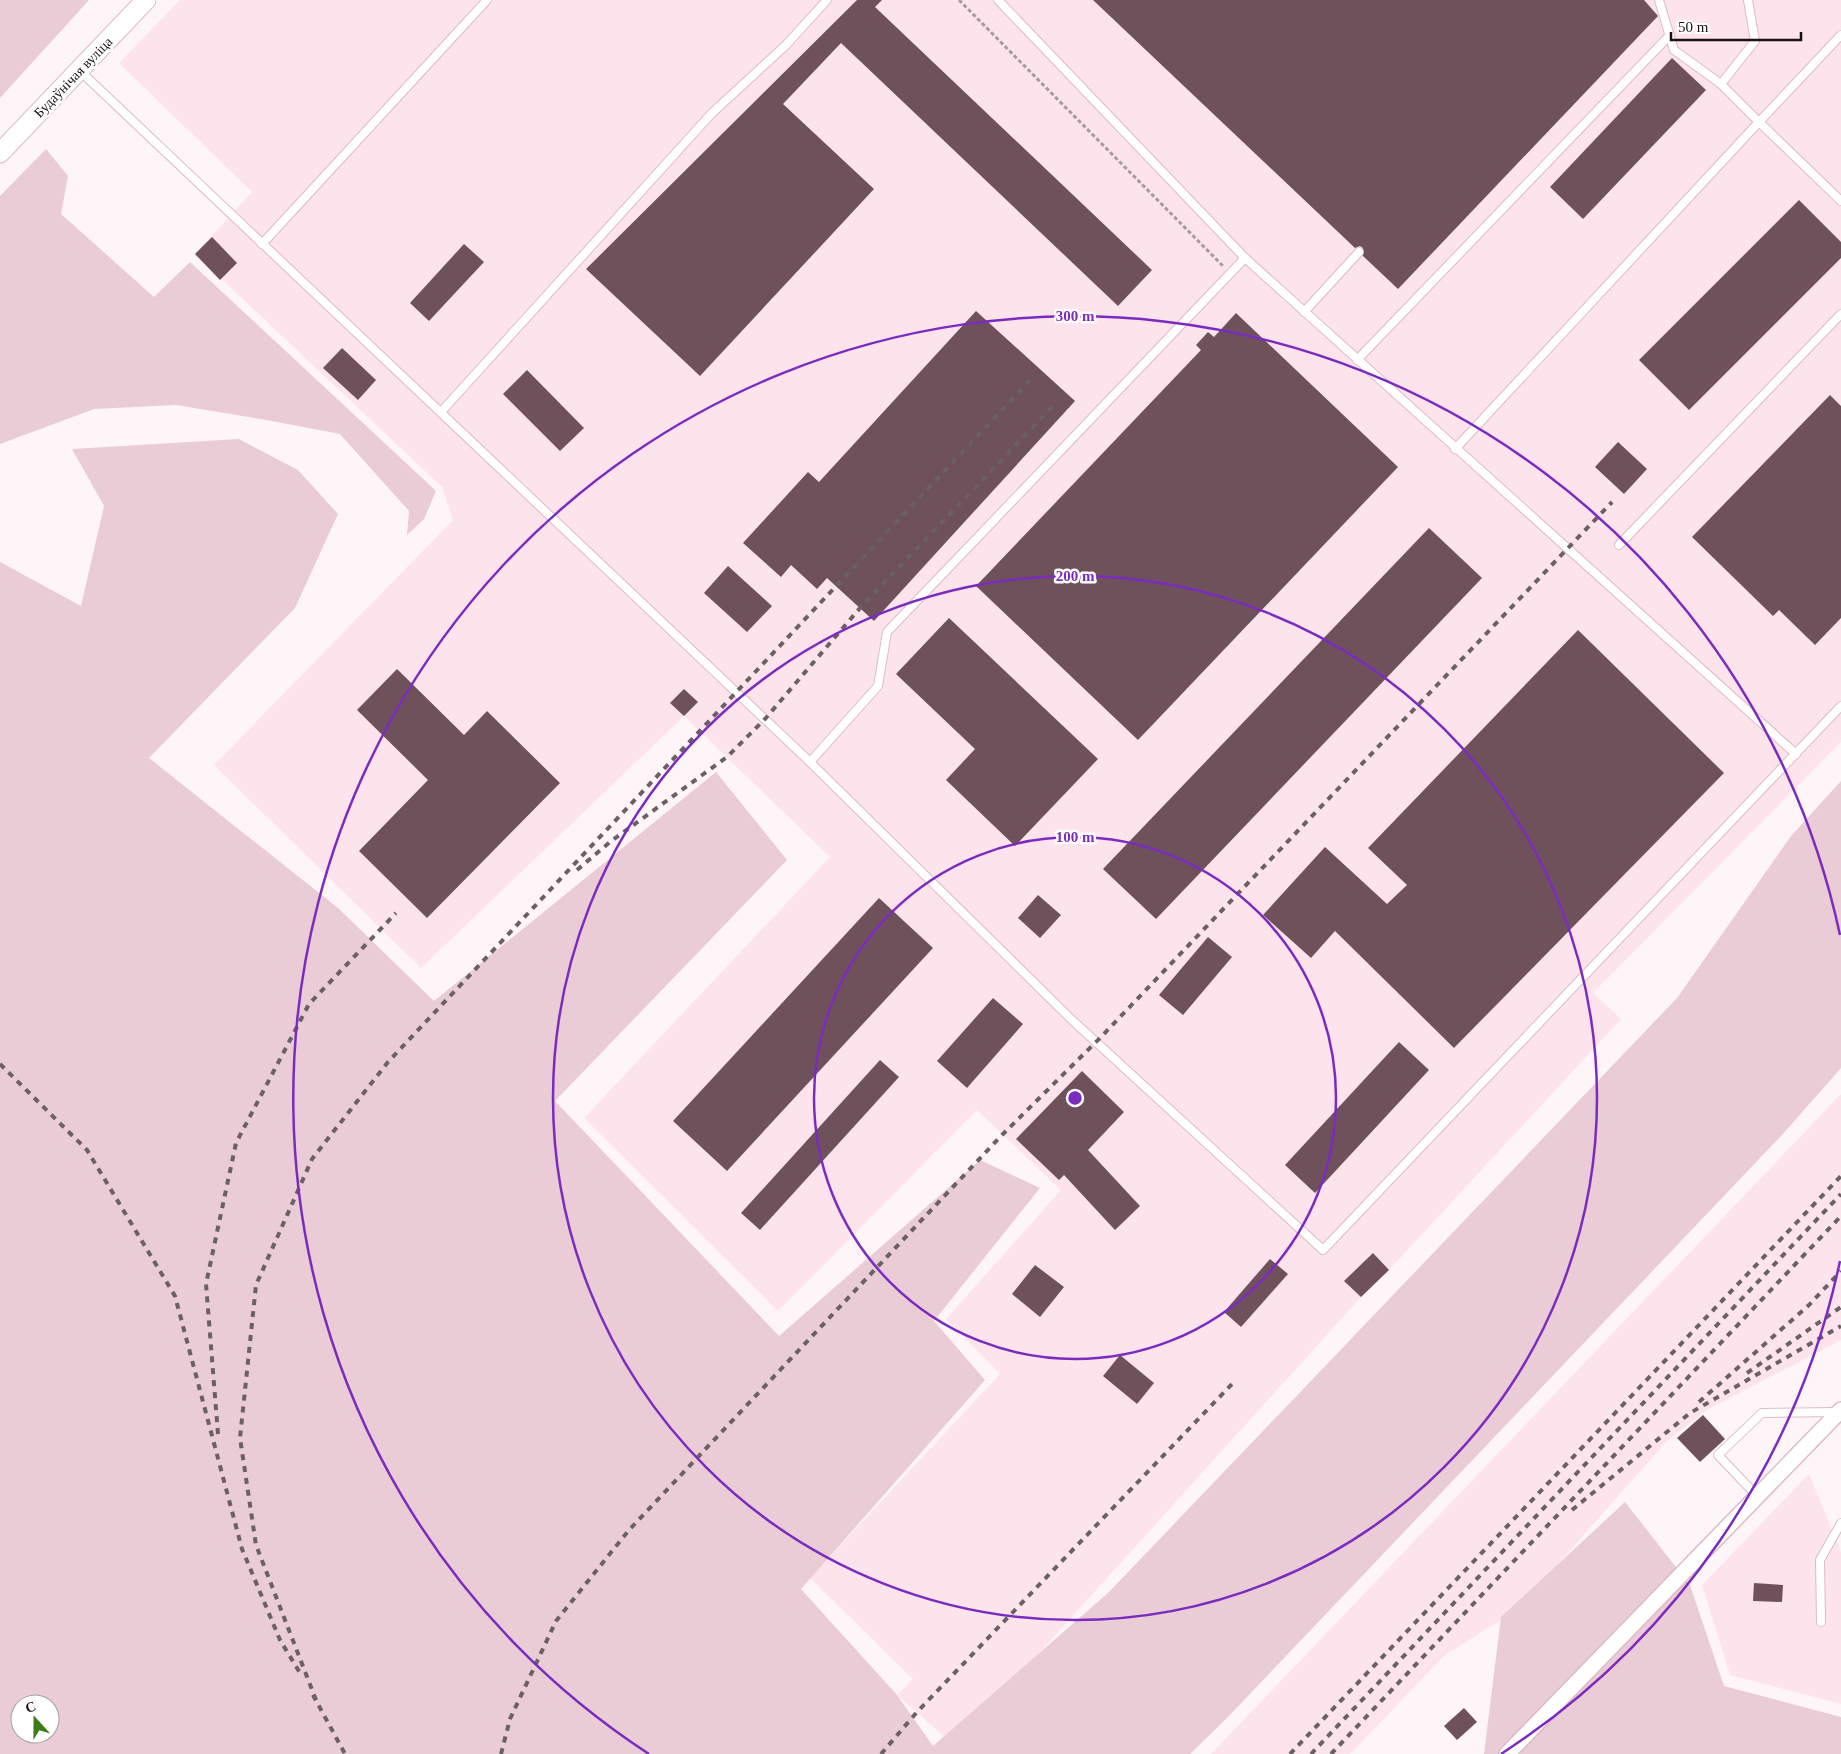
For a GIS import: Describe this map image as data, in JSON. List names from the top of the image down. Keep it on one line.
{"streets":{"street":["Будаўнічая вуліца"]},"scale_bar":"50 m","north":"top","rings":["300 m","200 m","100 m"]}
